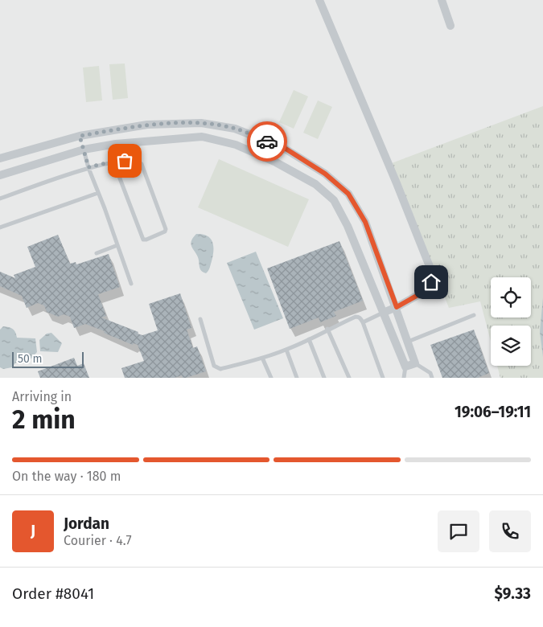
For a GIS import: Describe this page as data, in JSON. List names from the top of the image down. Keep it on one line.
{"scale_bar":"50 m","page":{"scale":"50 m","heading":["2 min","Arriving in","19:06–19:11"],"panel":["Jordan","Courier · 4.7","Order #8041","$9.33"],"bar":"On the way · 180 m","round":"J"}}
